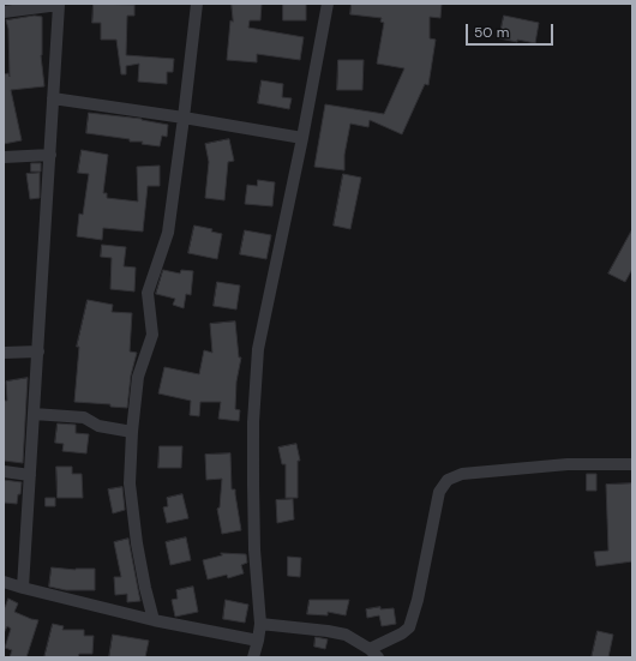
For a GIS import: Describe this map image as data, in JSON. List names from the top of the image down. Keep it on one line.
{"scale_bar":"50 m"}
